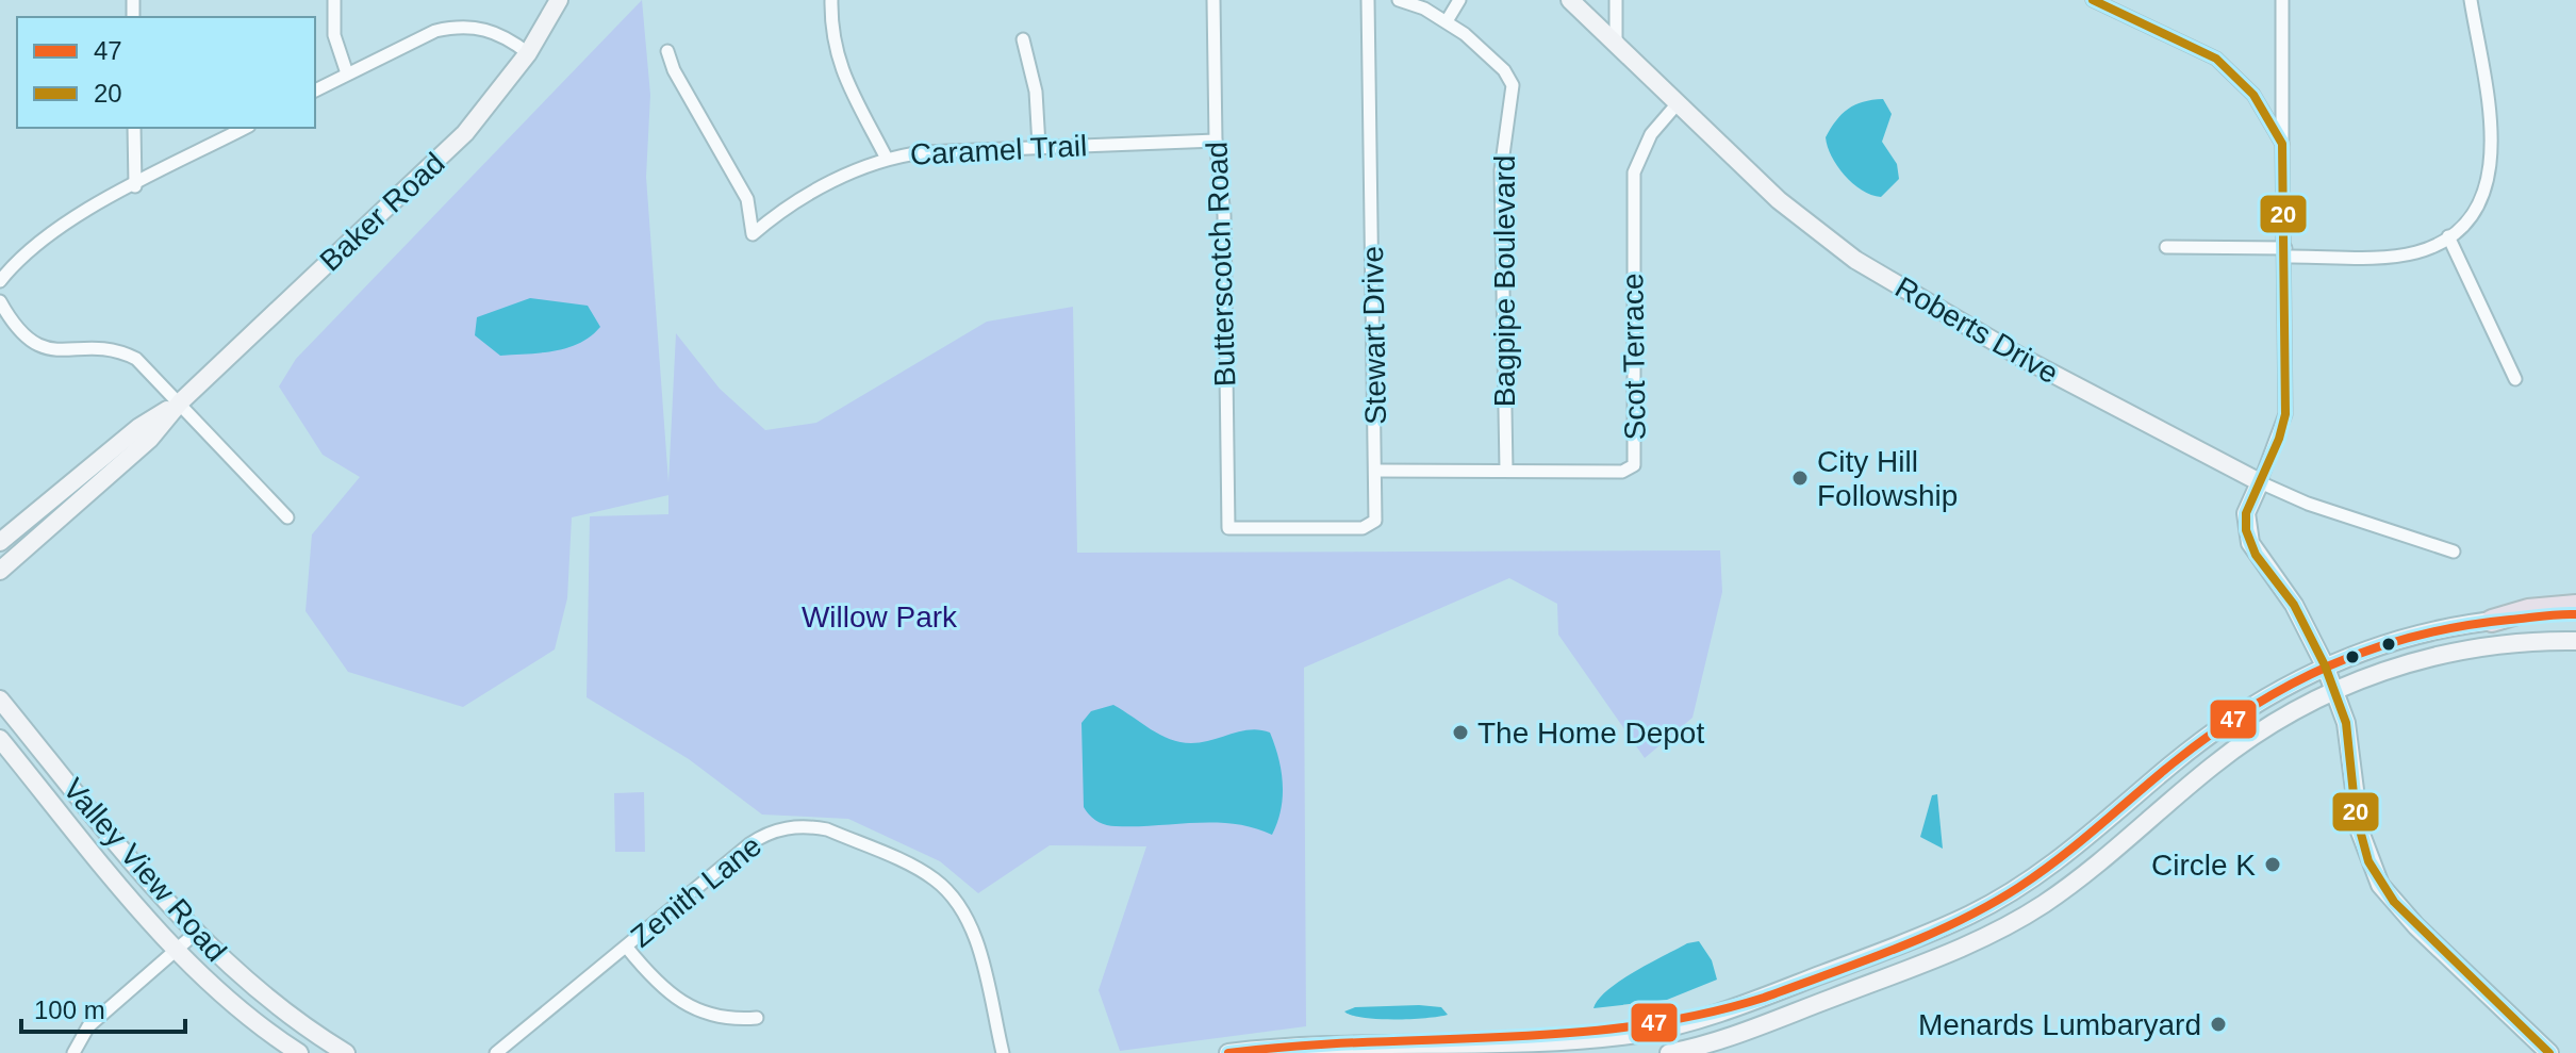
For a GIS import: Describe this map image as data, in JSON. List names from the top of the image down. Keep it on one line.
{"streets":{"main road":["Baker Road","Roberts Drive","Valley View Road"],"street":["Caramel Trail","Butterscotch Road","Bagpipe Boulevard","Stewart Drive","Scot Terrace","Zenith Lane"]},"crossings":[["Caramel Trail","Butterscotch Road"],["Butterscotch Road","Stewart Drive"],["Bagpipe Boulevard","Scot Terrace"],["Roberts Drive","Scot Terrace"],["Stewart Drive","Scot Terrace"]],"parks":["Willow Park"],"places":["City Hill Followship","The Home Depot","Circle K","Menards Lumbaryard"],"lines":["transit line 20","transit line 47"],"legend":["47","20"],"scale_bar":"100 m"}
